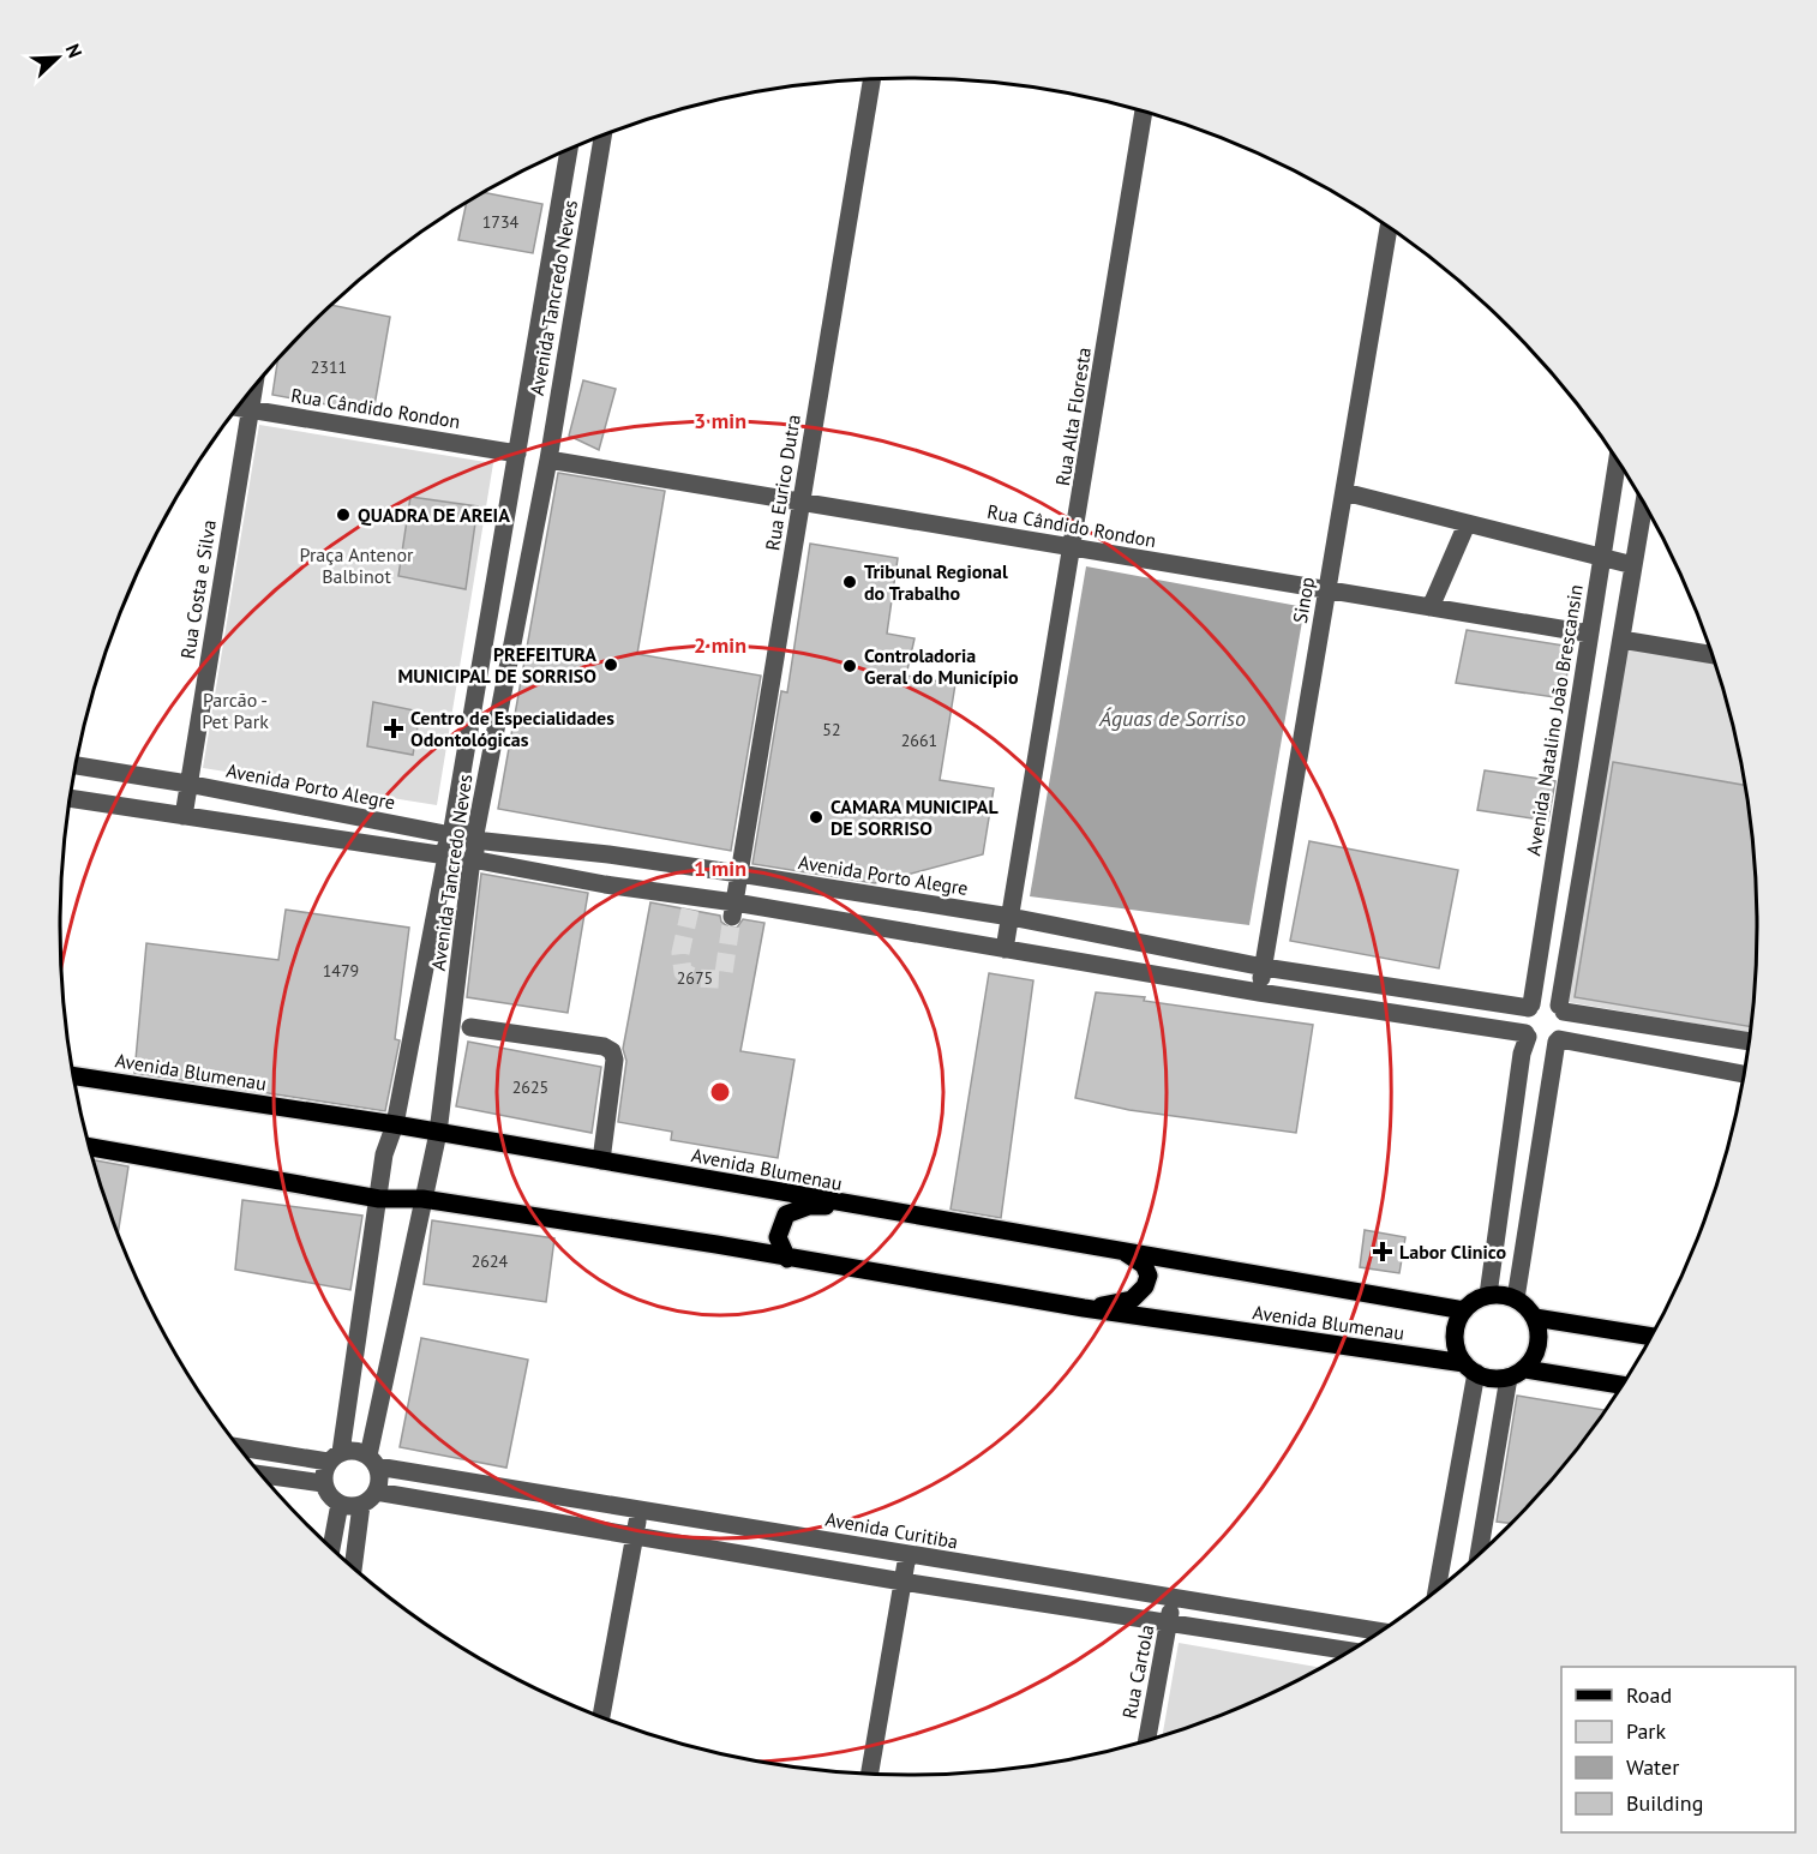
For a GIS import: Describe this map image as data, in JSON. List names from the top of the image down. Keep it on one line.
{"streets":{"main road":["Avenida Blumenau"],"street":["Avenida Tancredo Neves","Rua Cândido Rondon","Rua Alta Floresta","Rua Eurico Dutra","Rua Costa e Silva","Sinop","Avenida Natalino João Brescansin","Avenida Porto Alegre","Avenida Curitiba","Rua Cartola"]},"crossings":[["Avenida Tancredo Neves","Rua Cândido Rondon"],["Avenida Tancredo Neves","Avenida Porto Alegre"],["Avenida Tancredo Neves","Avenida Blumenau"],["Avenida Tancredo Neves","Avenida Curitiba"],["Rua Cândido Rondon","Rua Alta Floresta"],["Rua Cândido Rondon","Rua Eurico Dutra"],["Rua Cândido Rondon","Rua Costa e Silva"],["Rua Cândido Rondon","Sinop"],["Rua Cândido Rondon","Avenida Natalino João Brescansin"],["Rua Alta Floresta","Avenida Porto Alegre"],["Rua Eurico Dutra","Avenida Porto Alegre"],["Rua Costa e Silva","Avenida Porto Alegre"],["Sinop","Avenida Porto Alegre"],["Avenida Natalino João Brescansin","Avenida Porto Alegre"],["Avenida Curitiba","Rua Cartola"]],"water":["Águas de Sorriso"],"parks":["Praça Antenor Balbinot","Parcão - Pet Park"],"places":{"other":["QUADRA DE AREIA","Tribunal Regional do Trabalho","PREFEITURA MUNICIPAL DE SORRISO","Controladoria Geral do Município","CAMARA MUNICIPAL DE SORRISO"],"health":["Centro de Especialidades Odontológicas","Labor Clinico"]},"house_numbers":["1734","2311","52","2661","1479","2675","2625","2624"],"legend":["Road","Park","Water","Building"],"north":"top right","rings":["3 min","2 min","1 min"]}
